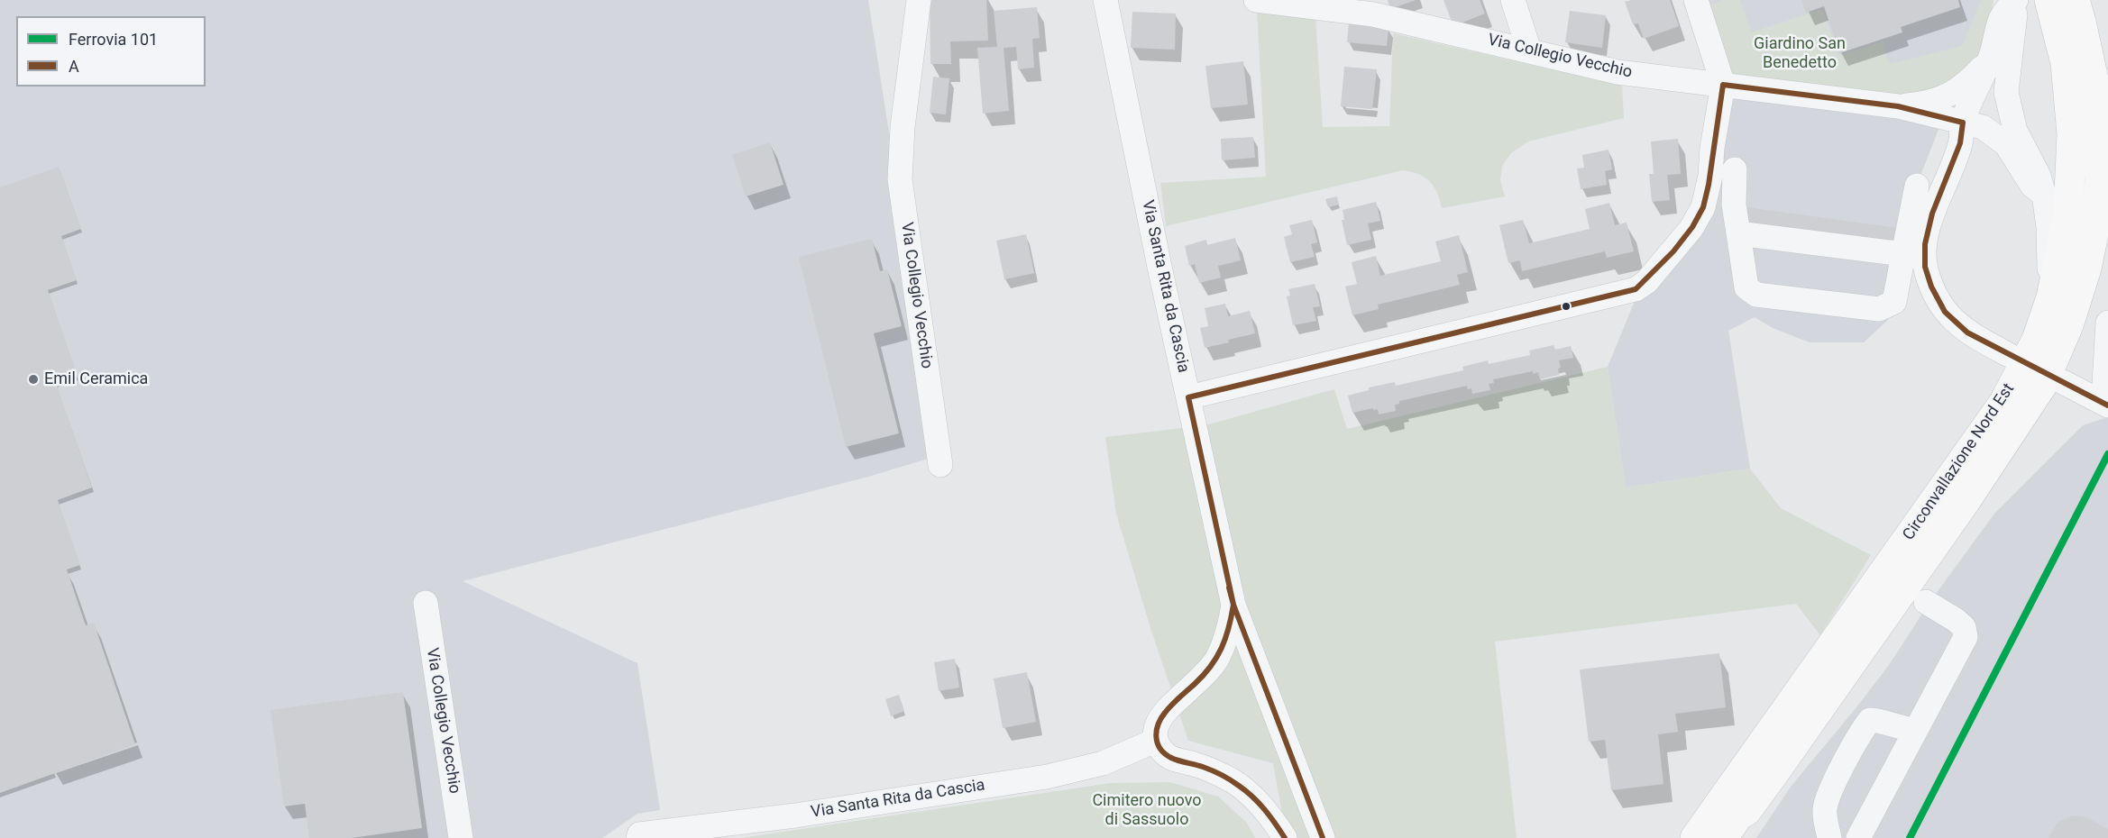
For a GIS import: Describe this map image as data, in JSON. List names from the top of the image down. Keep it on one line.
{"streets":{"main road":["Circonvallazione Nord Est"],"street":["Via Collegio Vecchio","Via Santa Rita da Cascia"]},"parks":["Giardino San Benedetto","Cimitero nuovo di Sassuolo"],"places":["Emil Ceramica"],"lines":["transit line A","rail line 101"],"legend":["Ferrovia 101","A"]}
